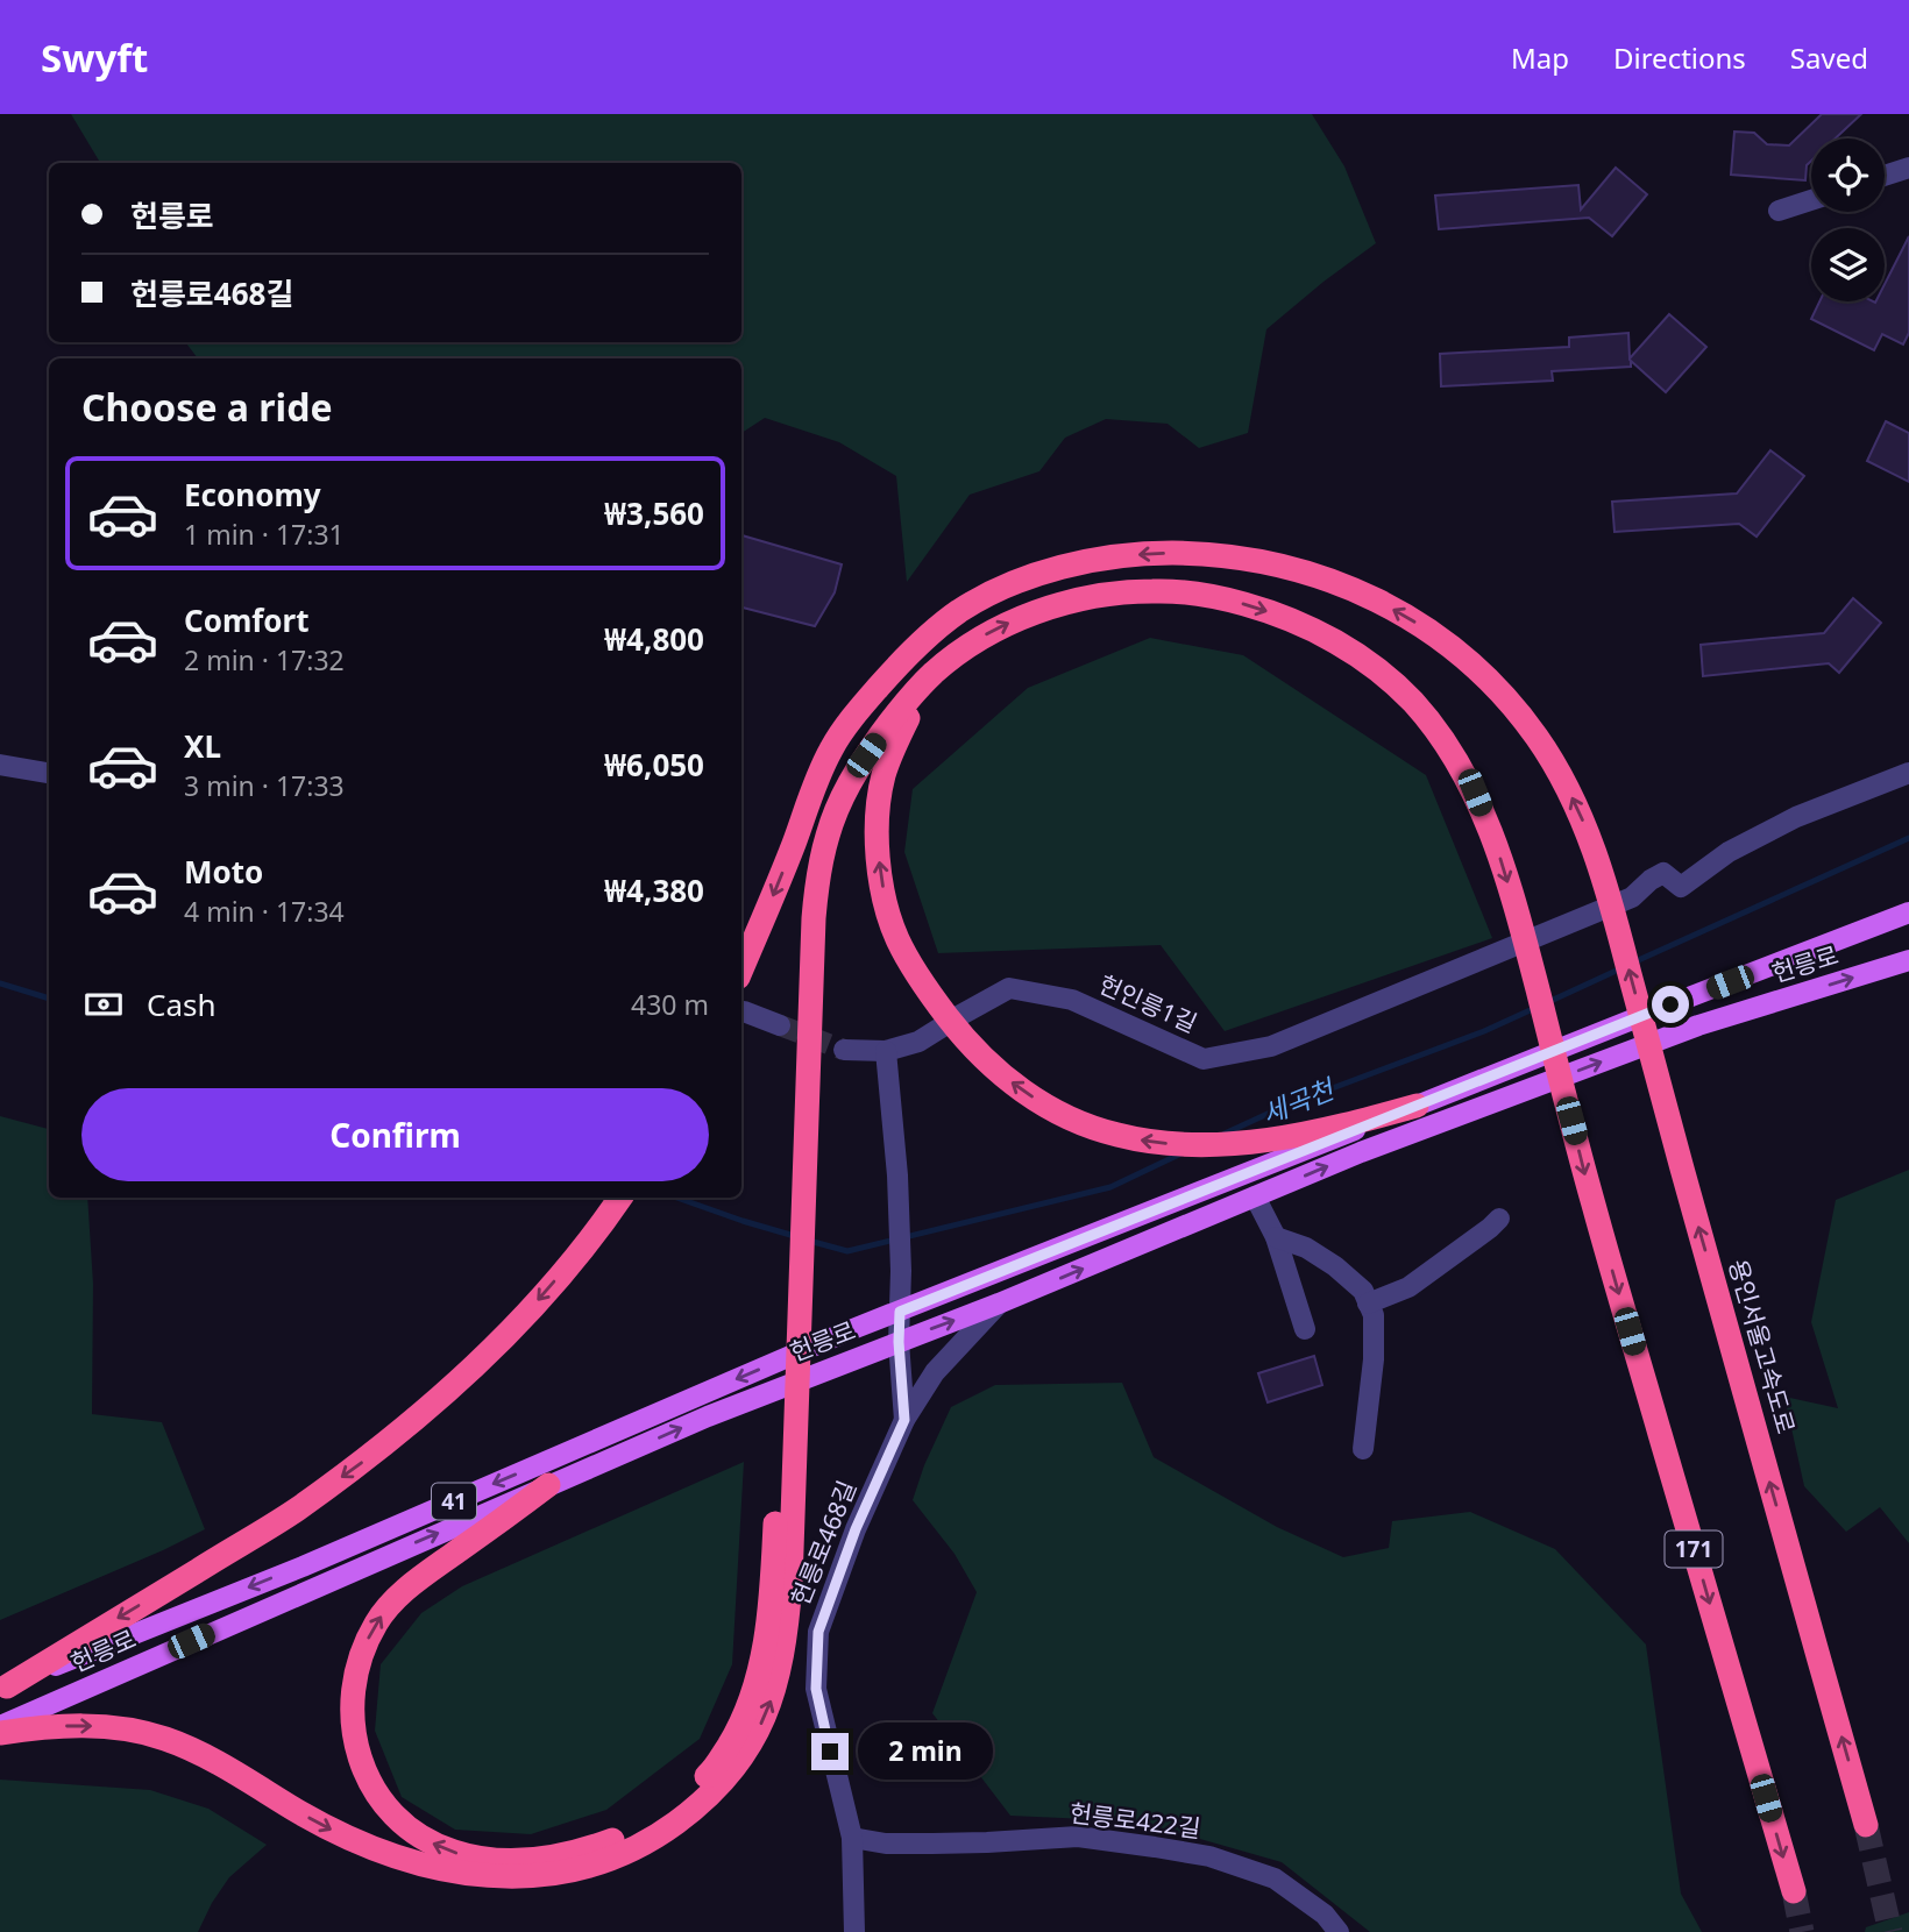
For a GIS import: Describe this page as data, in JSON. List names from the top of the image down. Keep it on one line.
{"streets":{"highway":["용인서울고속도로","171"],"main road":["헌릉로","41"],"street":["헌인릉1길","헌릉로468길","헌릉로422길"]},"crossings":[["헌릉로","헌릉로468길"],["헌릉로468길","헌릉로422길"]],"one_way":["용인서울고속도로"],"water":["세곡천"],"page":{"header":"Swyft","nav":["Map","Directions","Saved"],"banner":["헌릉로","헌릉로468길"],"heading":"Choose a ride","list":[{"name":"Economy","note":"1 min · 17:31","value":"₩3,560"},{"name":"Comfort","note":"2 min · 17:32","value":"₩4,800"},{"name":"XL","note":"3 min · 17:33","value":"₩6,050"},{"name":"Moto","note":"4 min · 17:34","value":"₩4,380"}],"pay":["Cash","430 m"],"buttons":"Confirm","bubble":"2 min"}}
